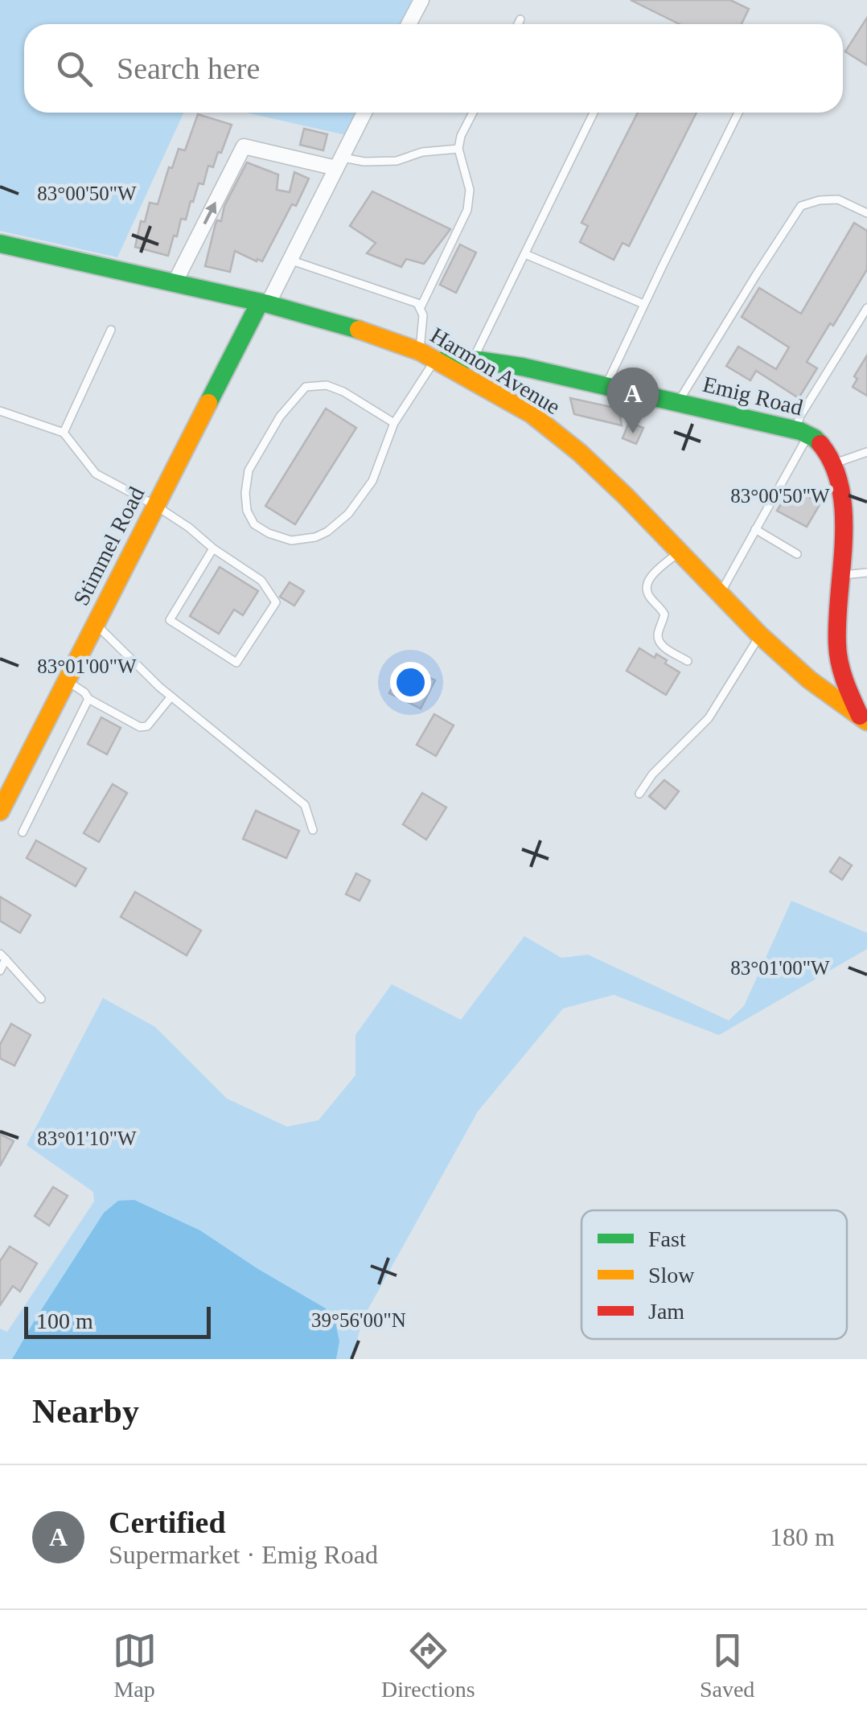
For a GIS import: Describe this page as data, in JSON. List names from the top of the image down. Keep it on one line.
{"streets":{"street":["Harmon Avenue","Emig Road","Stimmel Road"]},"crossings":[["Harmon Avenue","Emig Road"],["Harmon Avenue","Stimmel Road"]],"legend":["Fast","Slow","Jam"],"scale_bar":"100 m","page":{"search":"Search here","pins":"A","scale":"100 m","heading":"Nearby","list":[{"mark":"A","name":"Certified","note":"Supermarket · Emig Road","value":"180 m"}],"nav":["Map","Directions","Saved"]},"coordinates":["83°00'50\"W","83°01'00\"W","83°01'10\"W","39°56'00\"N"]}
